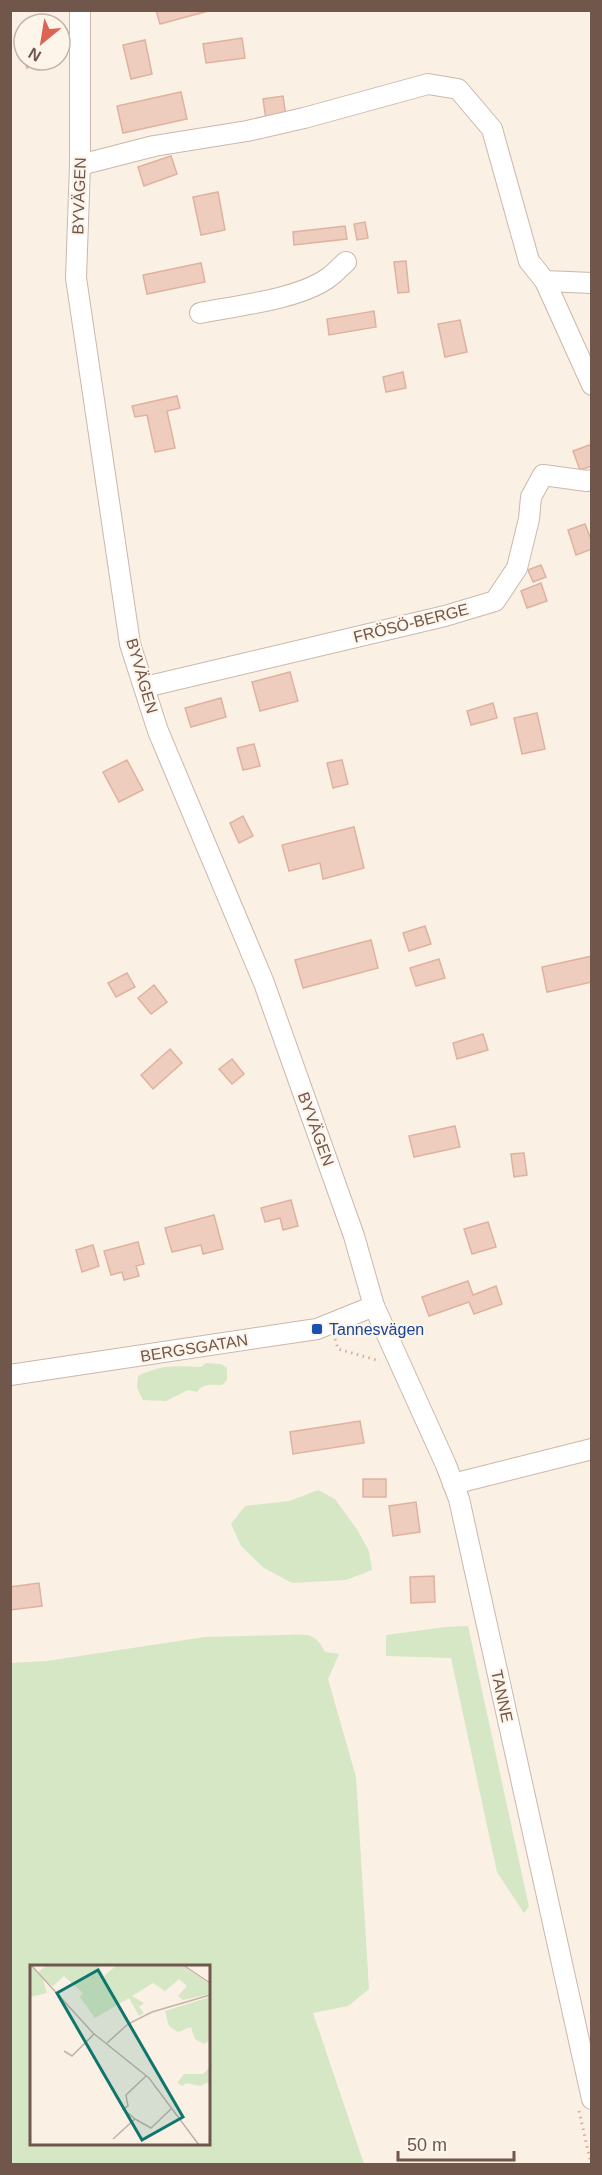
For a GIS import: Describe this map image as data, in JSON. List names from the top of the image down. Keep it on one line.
{"streets":{"street":["BYVÄGEN","FRÖSÖ-BERGE","BERGSGATAN","TANNE"]},"crossings":[["BYVÄGEN","FRÖSÖ-BERGE"],["BYVÄGEN","BERGSGATAN"],["BYVÄGEN","TANNE"],["BERGSGATAN","TANNE"]],"places":{"transit":["Tannesvägen"]},"scale_bar":"50 m","north":"bottom left"}
